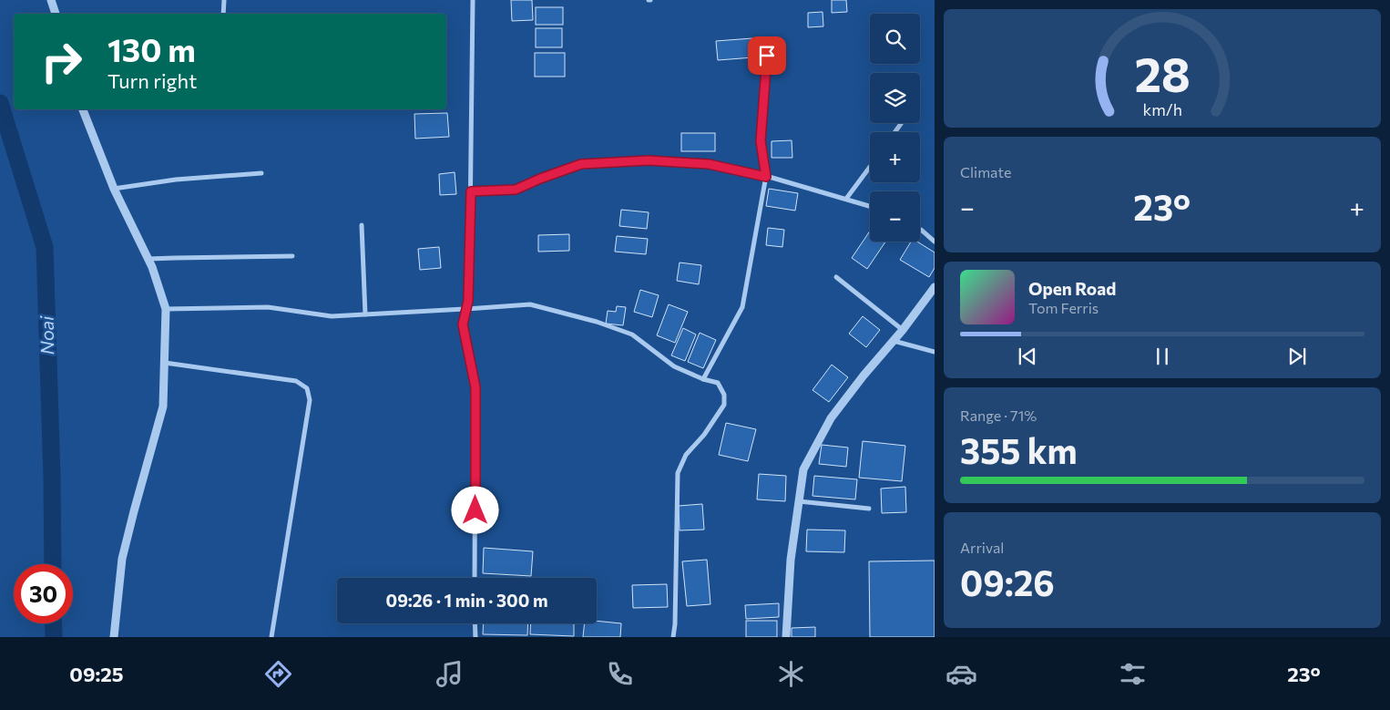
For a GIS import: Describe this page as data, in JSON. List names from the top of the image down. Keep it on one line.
{"water":["Noai"],"page":{"map_buttons":["+","−"],"turn":["130 m","Turn right"],"tile":["Climate",["Range · 71%","355 km"],["Arrival","09:26"]],"heat":["−","23°","+"],"song":["Open Road","Tom Ferris"],"limit":"30","trip":"09:26 · 1 min · 300 m","tabs":["09:25","23°"],"gauge":["28","km/h"]}}
